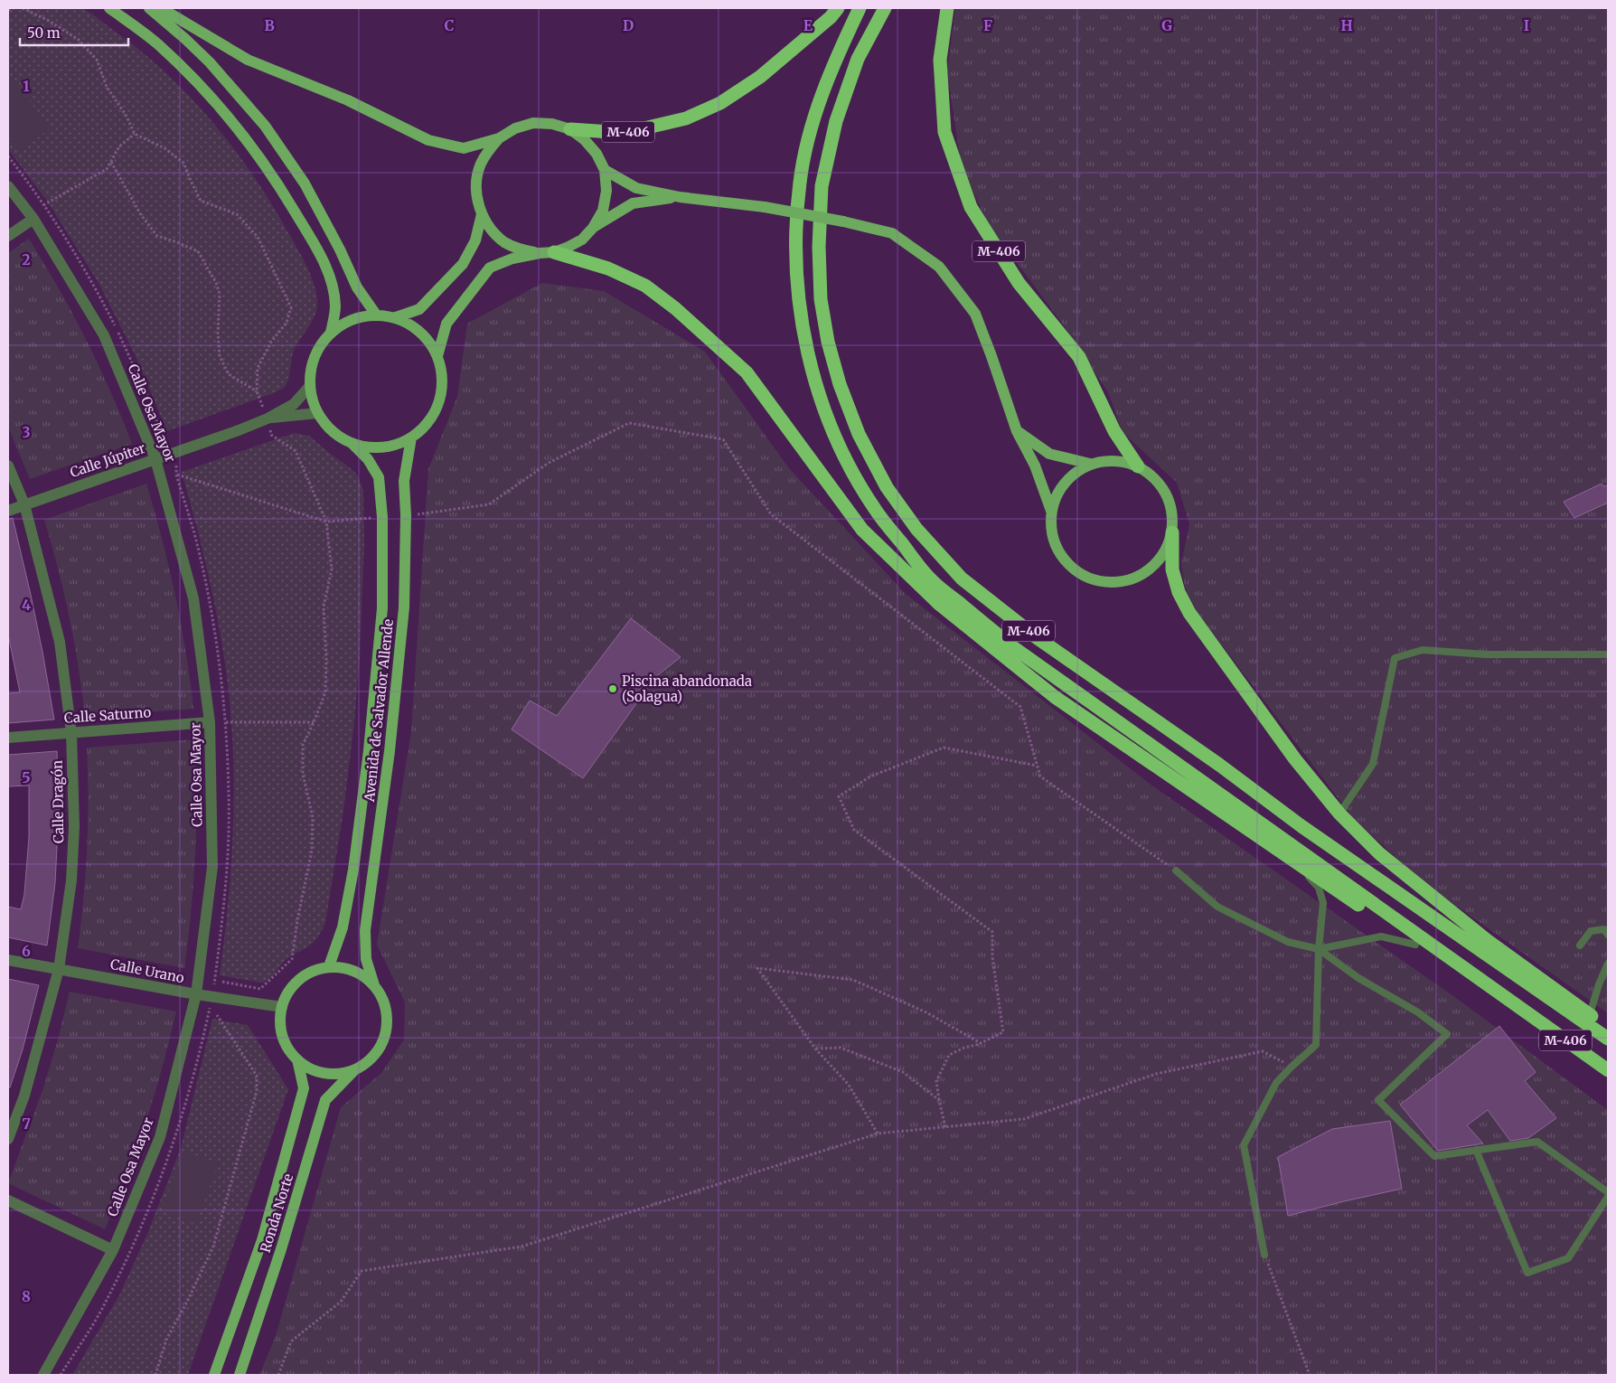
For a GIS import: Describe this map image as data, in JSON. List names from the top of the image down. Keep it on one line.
{"streets":{"highway":["M-406"],"main road":["Avenida de Salvador Allende","Ronda Norte"],"street":["Calle Osa Mayor","Calle Júpiter","Calle Saturno","Calle Dragón","Calle Urano"]},"crossings":[["Calle Osa Mayor","Calle Júpiter"],["Calle Osa Mayor","Calle Saturno"],["Calle Osa Mayor","Calle Urano"],["Calle Júpiter","Avenida de Salvador Allende"],["Calle Júpiter","Calle Dragón"],["Avenida de Salvador Allende","Calle Urano"],["Avenida de Salvador Allende","Ronda Norte"],["Calle Saturno","Calle Dragón"],["Calle Dragón","Calle Urano"],["Calle Urano","Ronda Norte"]],"places":["Piscina abandonada (Solagua)"],"scale_bar":"50 m","grid":{"columns":["B","C","D","E","F","G","H","I"],"rows":["1","2","3","4","5","6","7","8"]}}
